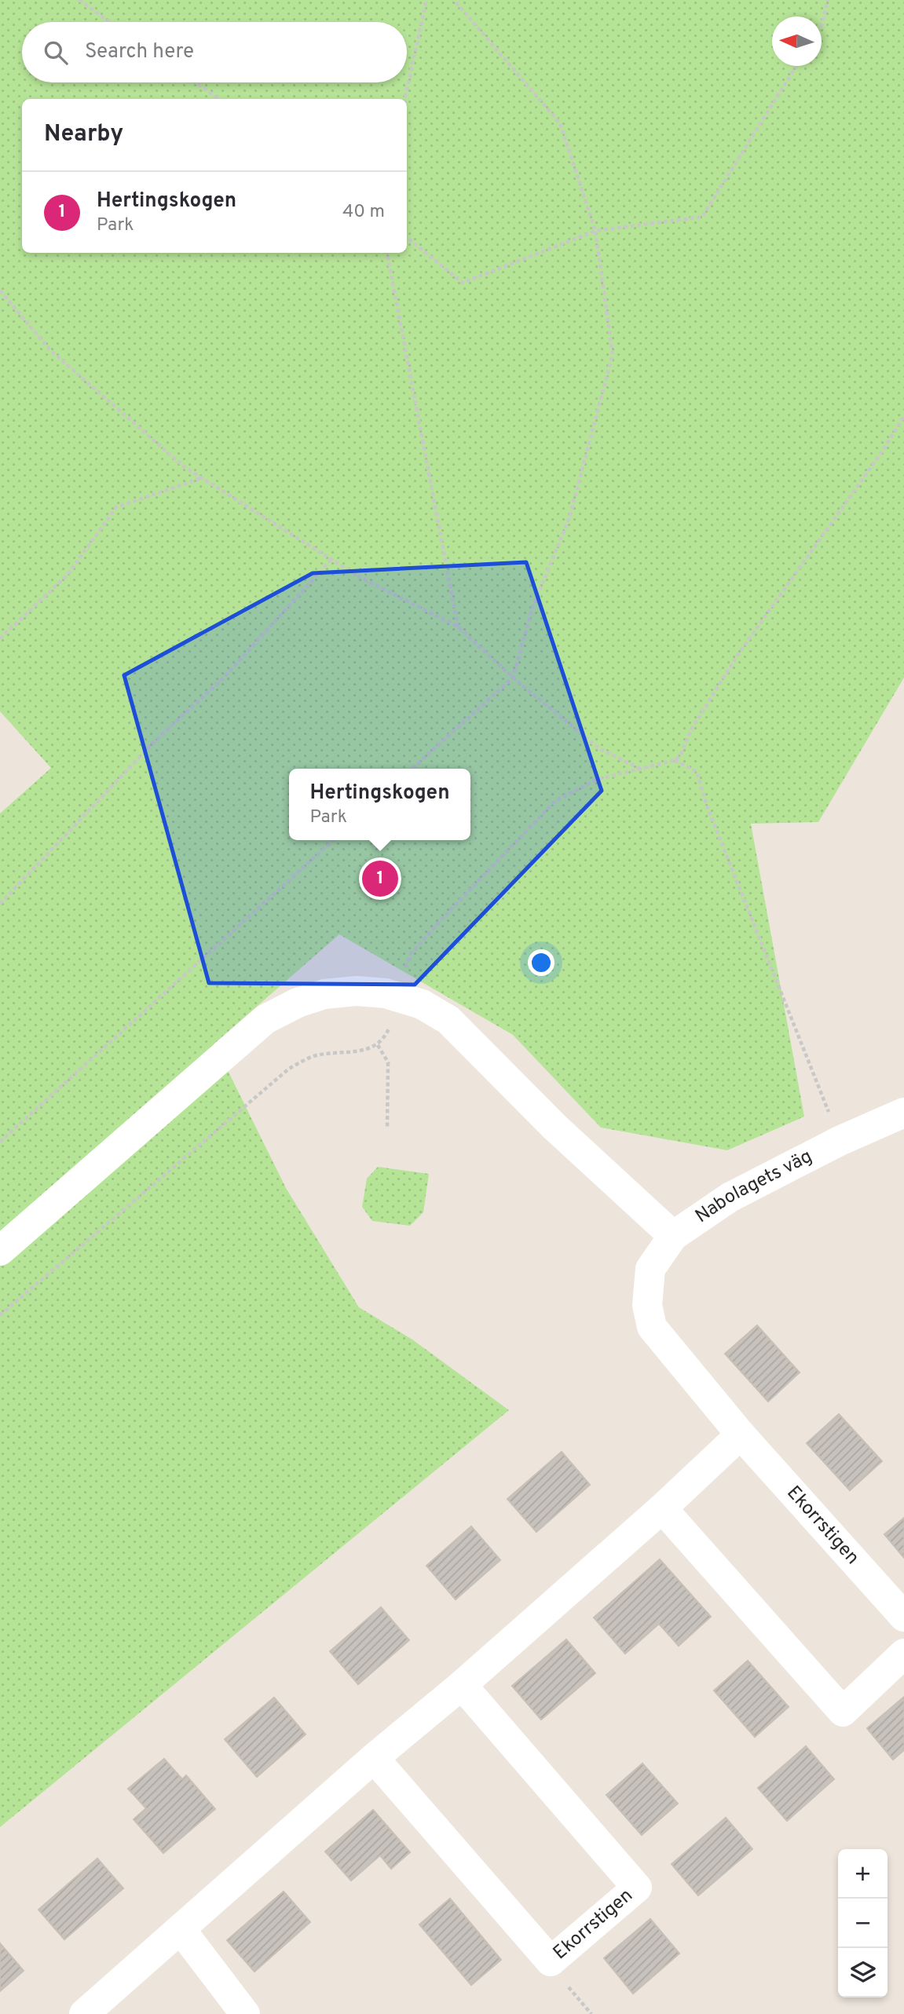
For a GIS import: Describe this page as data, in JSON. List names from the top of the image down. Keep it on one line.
{"streets":{"street":["Nabolagets väg","Ekorrstigen"]},"crossings":[["Nabolagets väg","Ekorrstigen"]],"north":"left","page":{"search":"Search here","heading":"Nearby","list":[{"mark":"1","name":"Hertingskogen","note":"Park","value":"40 m"}],"popup":["Hertingskogen","Park"],"pins":"1","map_buttons":["+","−"]}}
